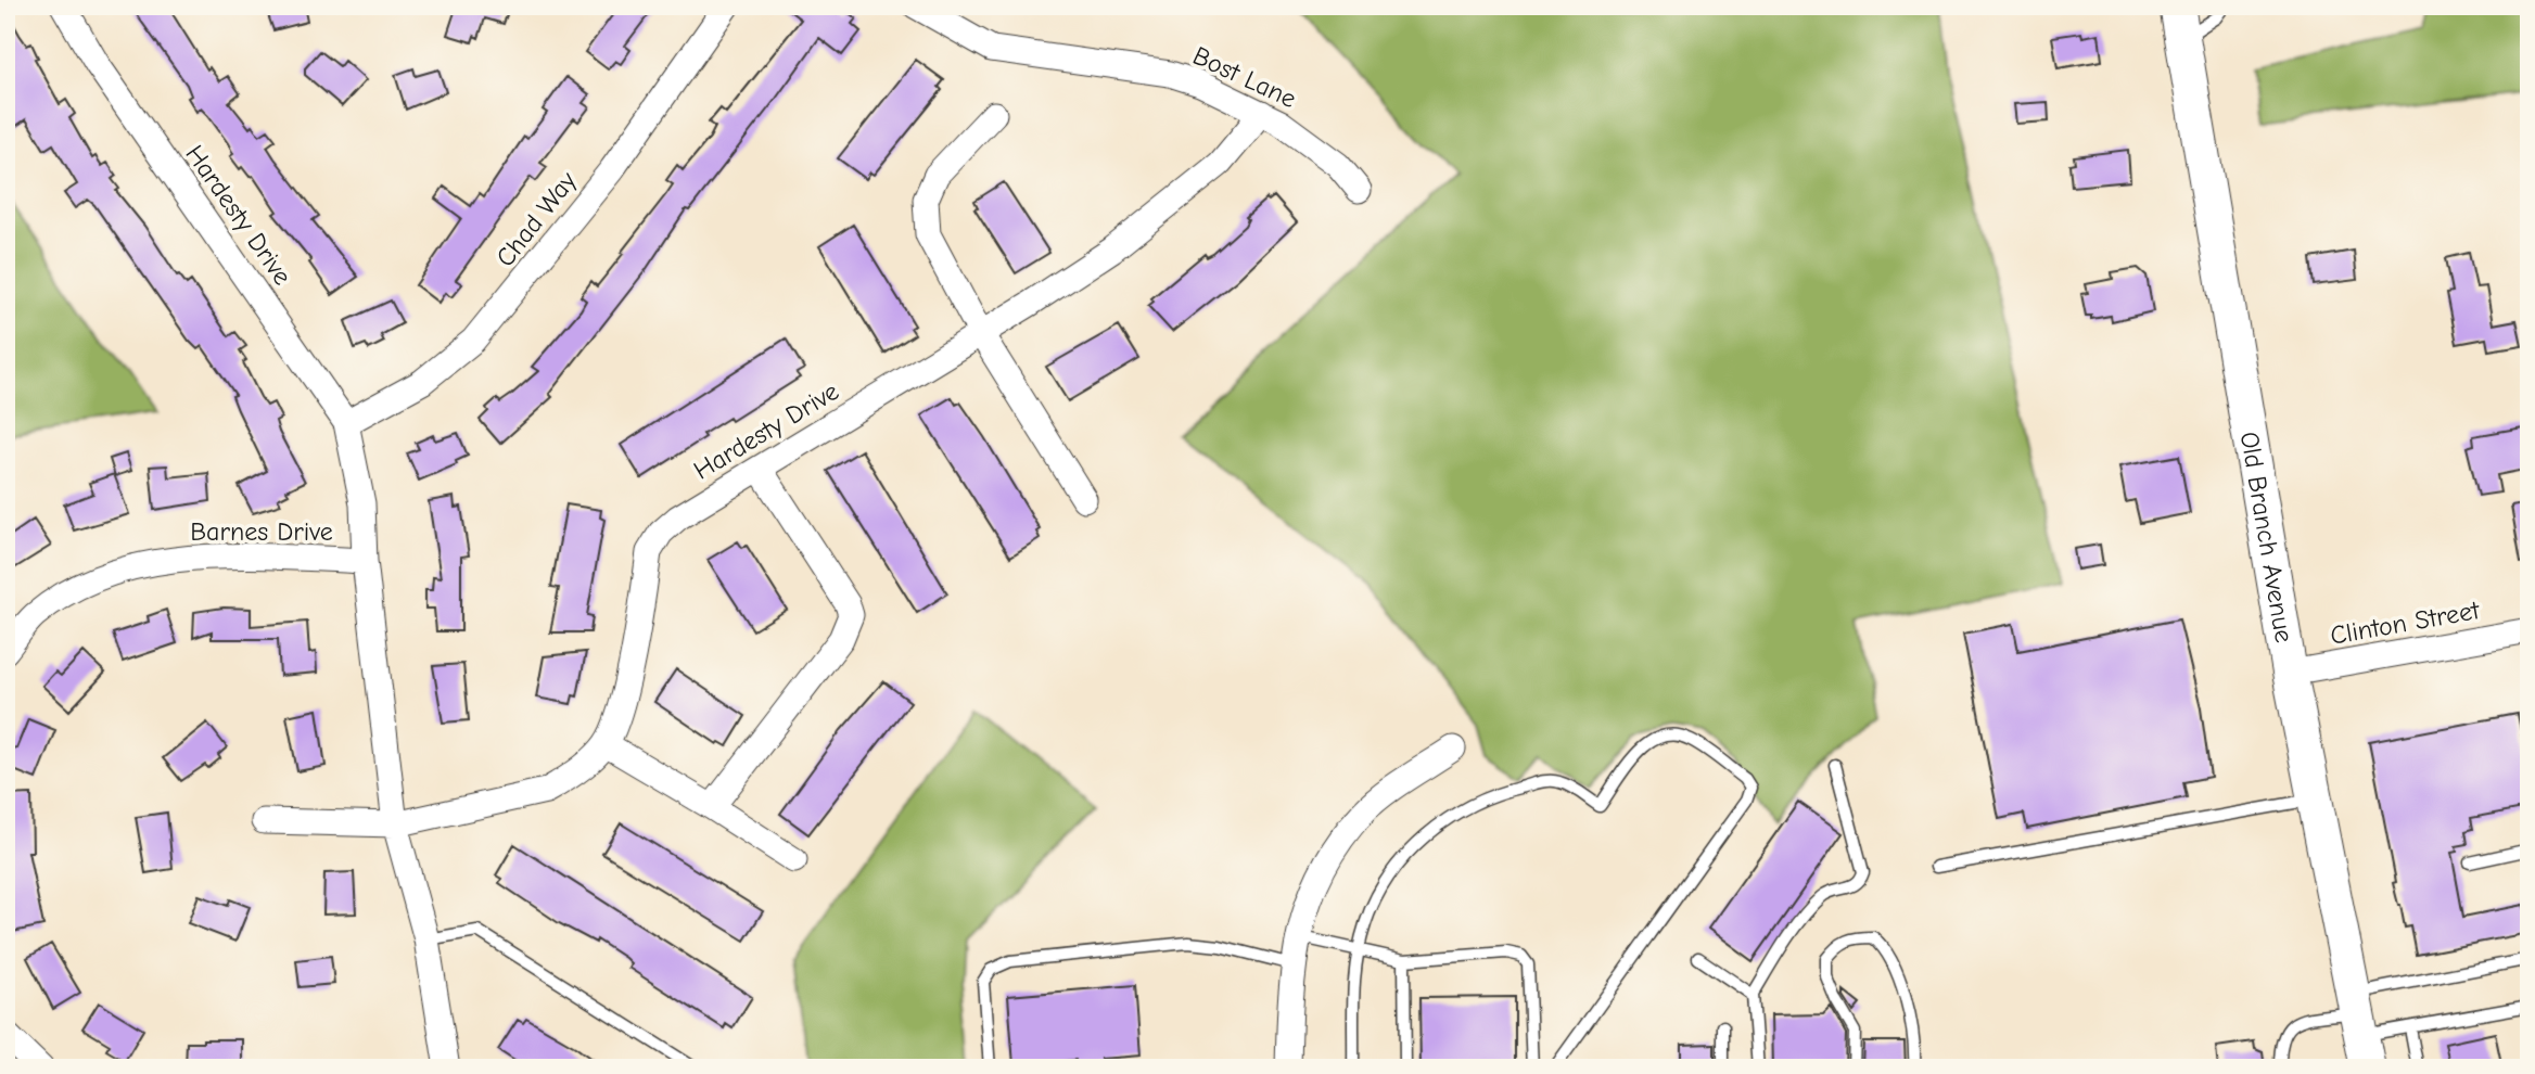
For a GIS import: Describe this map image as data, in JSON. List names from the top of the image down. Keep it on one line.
{"streets":{"main road":["Old Branch Avenue"],"street":["Bost Lane","Hardesty Drive","Chad Way","Barnes Drive","Clinton Street"]},"crossings":[["Bost Lane","Hardesty Drive"],["Hardesty Drive","Chad Way"],["Hardesty Drive","Barnes Drive"],["Old Branch Avenue","Clinton Street"]]}
